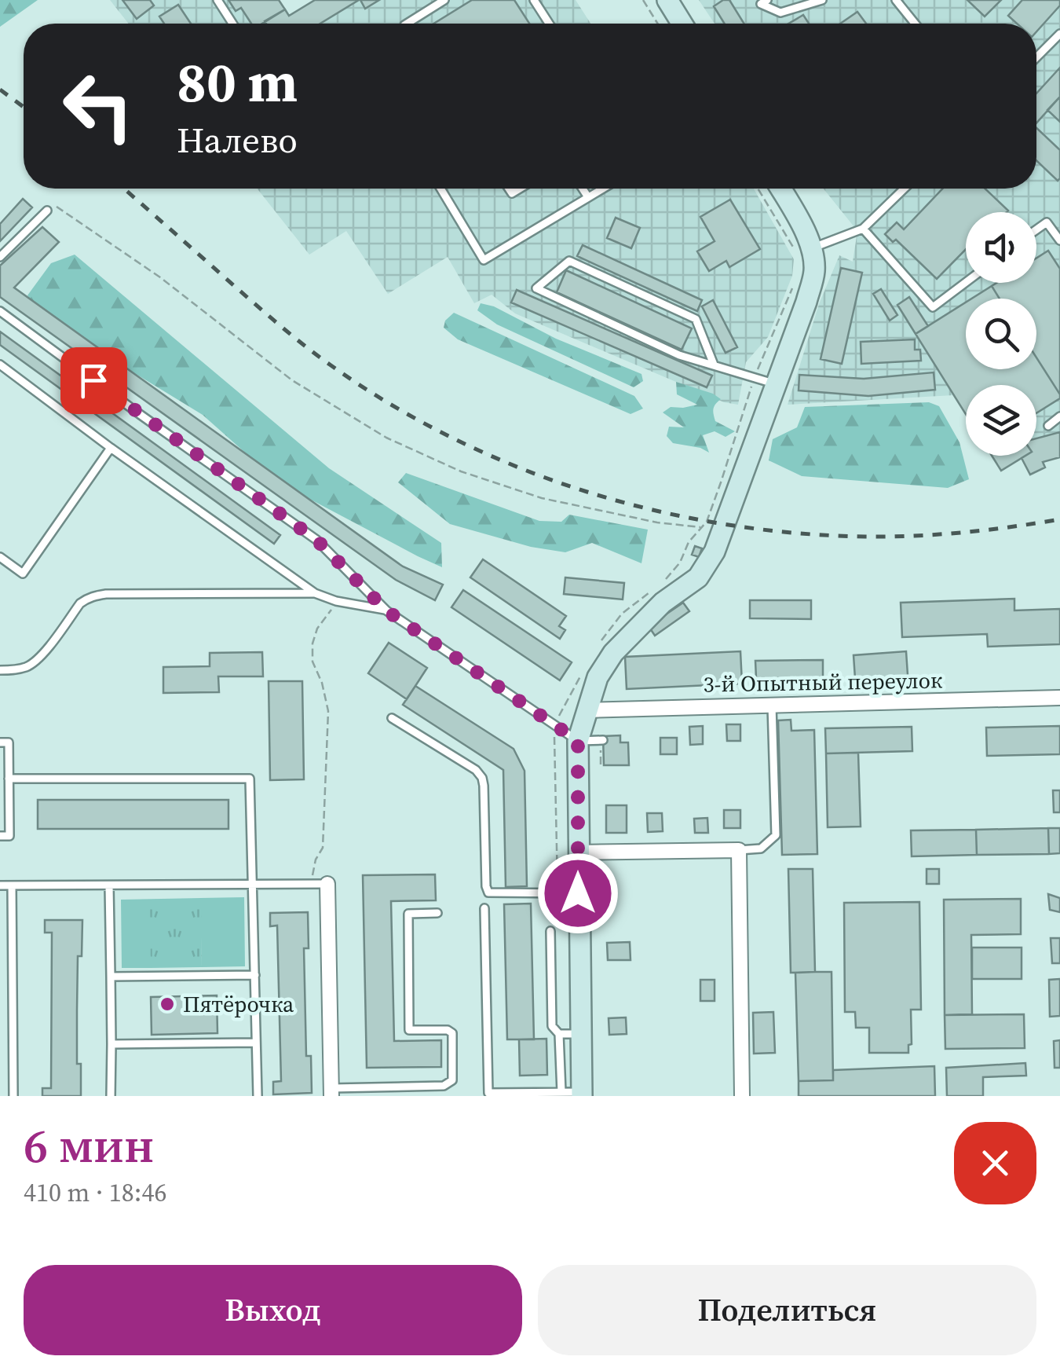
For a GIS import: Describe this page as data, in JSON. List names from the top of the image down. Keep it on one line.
{"streets":{"street":["3-й Опытный переулок"]},"places":["Пятёрочка"],"page":{"turn":["80 m","Налево"],"heading":["6 мин","410 m · 18:46"],"buttons":["Выход","Поделиться"]}}
